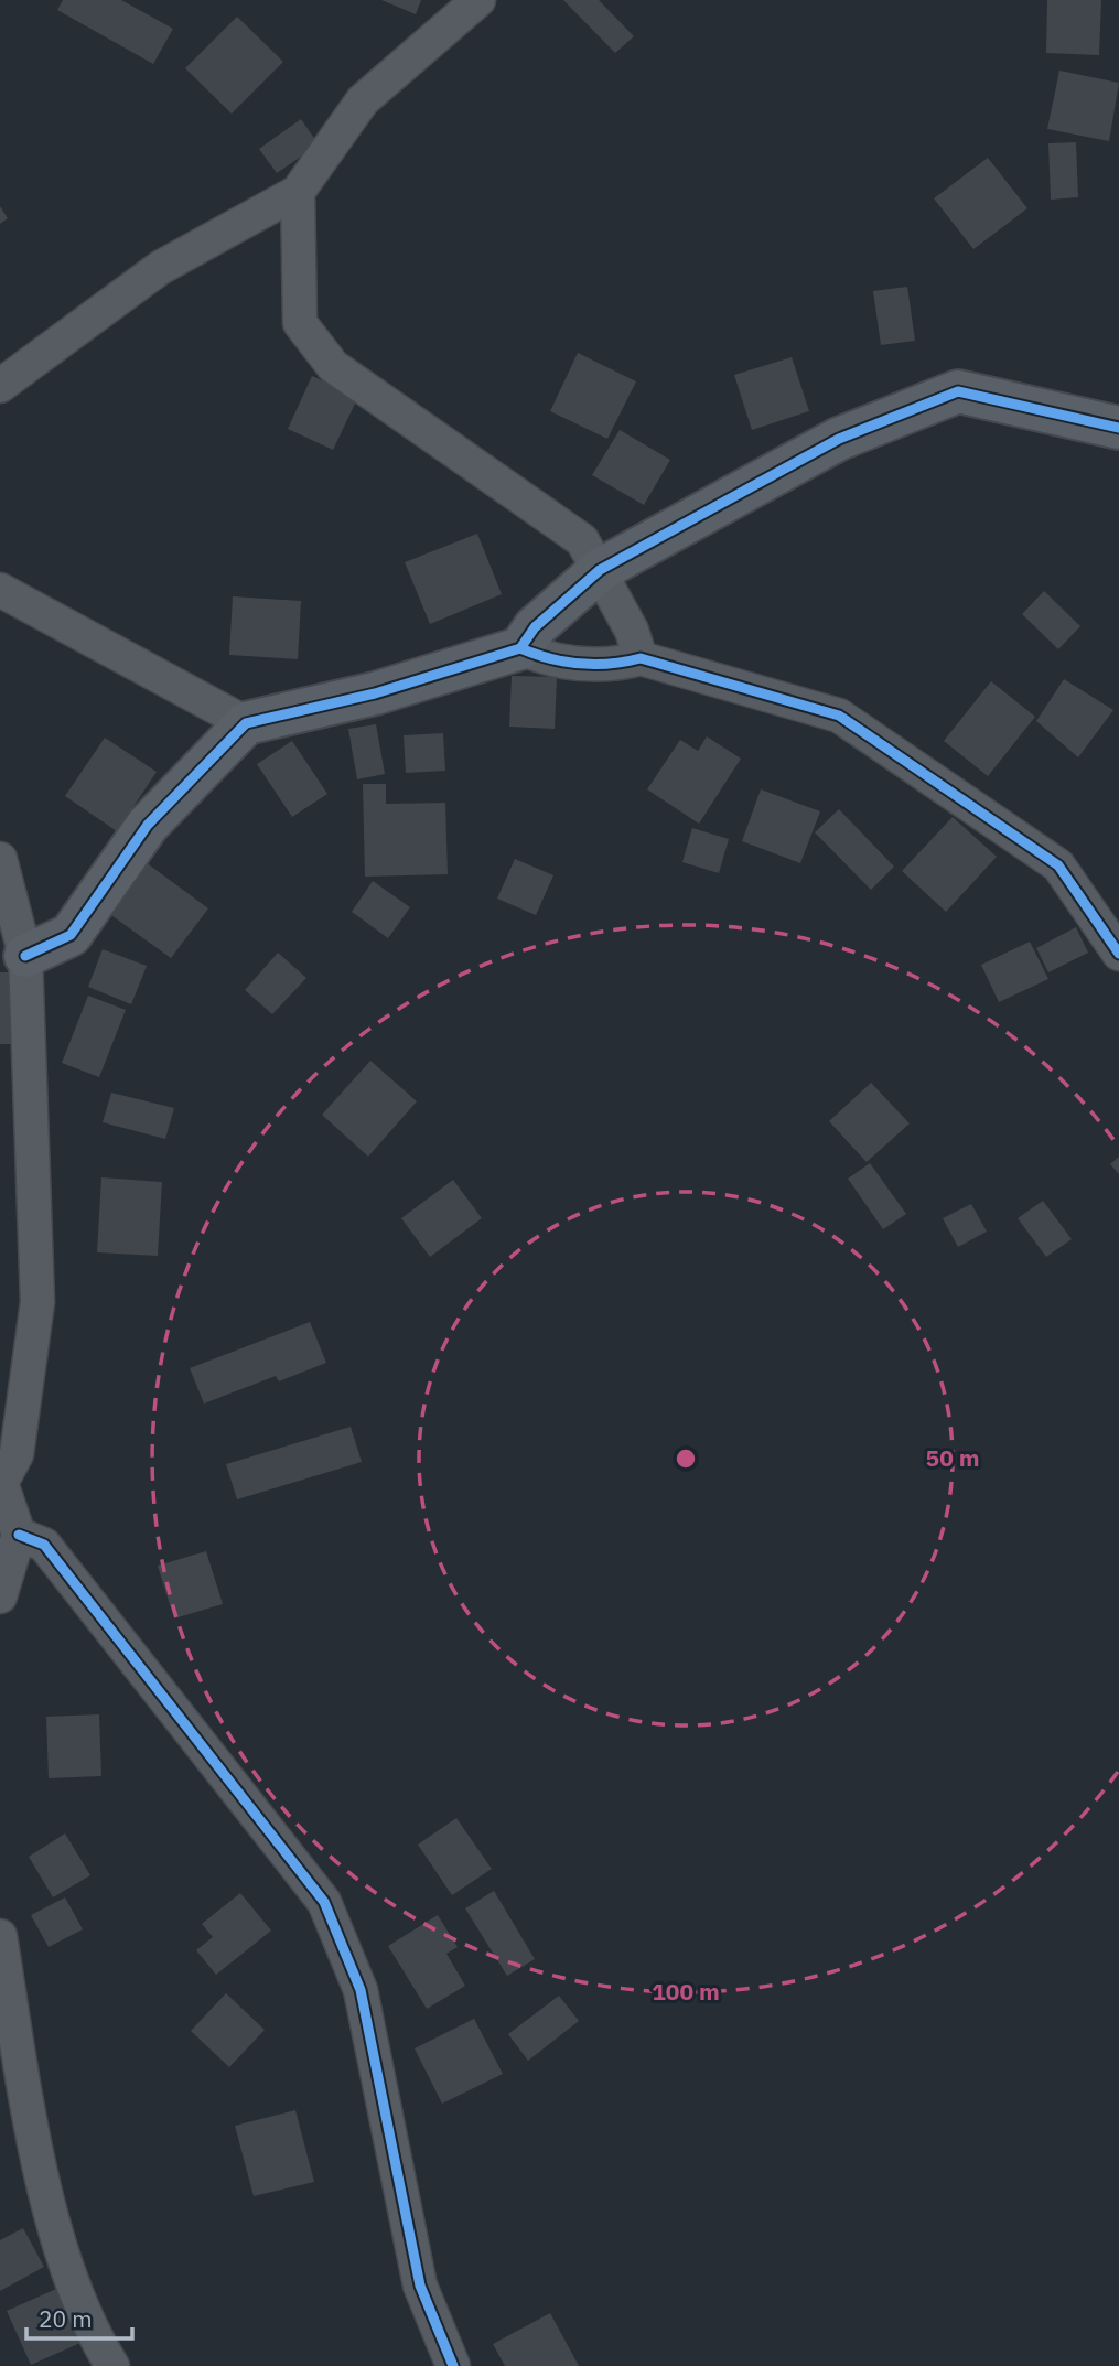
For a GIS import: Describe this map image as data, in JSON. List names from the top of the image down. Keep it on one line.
{"scale_bar":"20 m","rings":["50 m","100 m"]}
